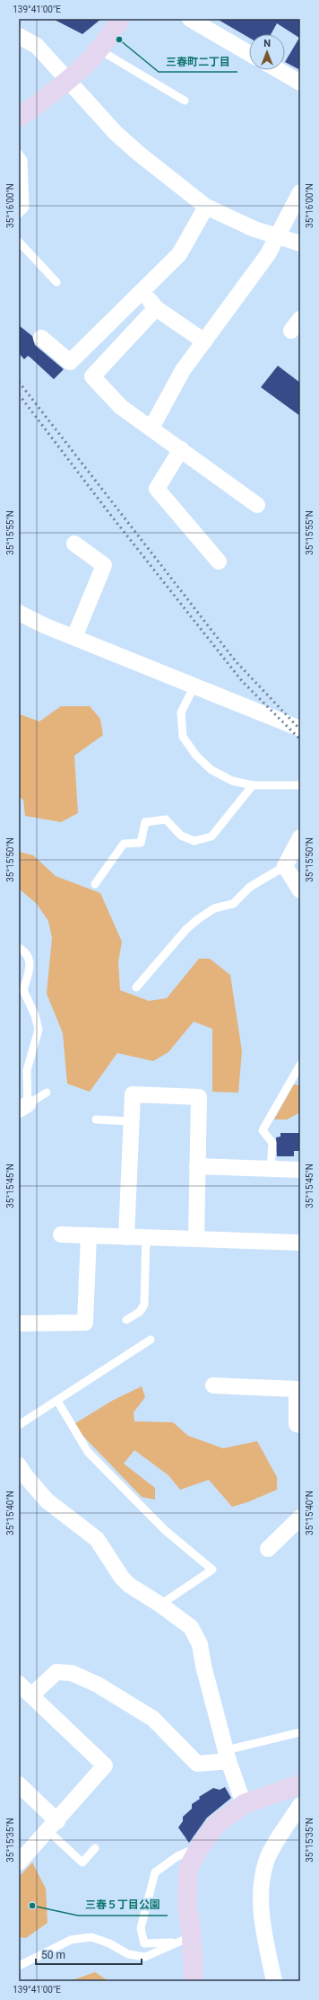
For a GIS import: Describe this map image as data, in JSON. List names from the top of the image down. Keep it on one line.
{"places":["三春町二丁目","三春５丁目公園"],"scale_bar":"50 m","north":"top","coordinates":["139°41'00\"E","35°16'00\"N","35°15'55\"N","35°15'50\"N","35°15'45\"N","35°15'40\"N","35°15'35\"N"]}
